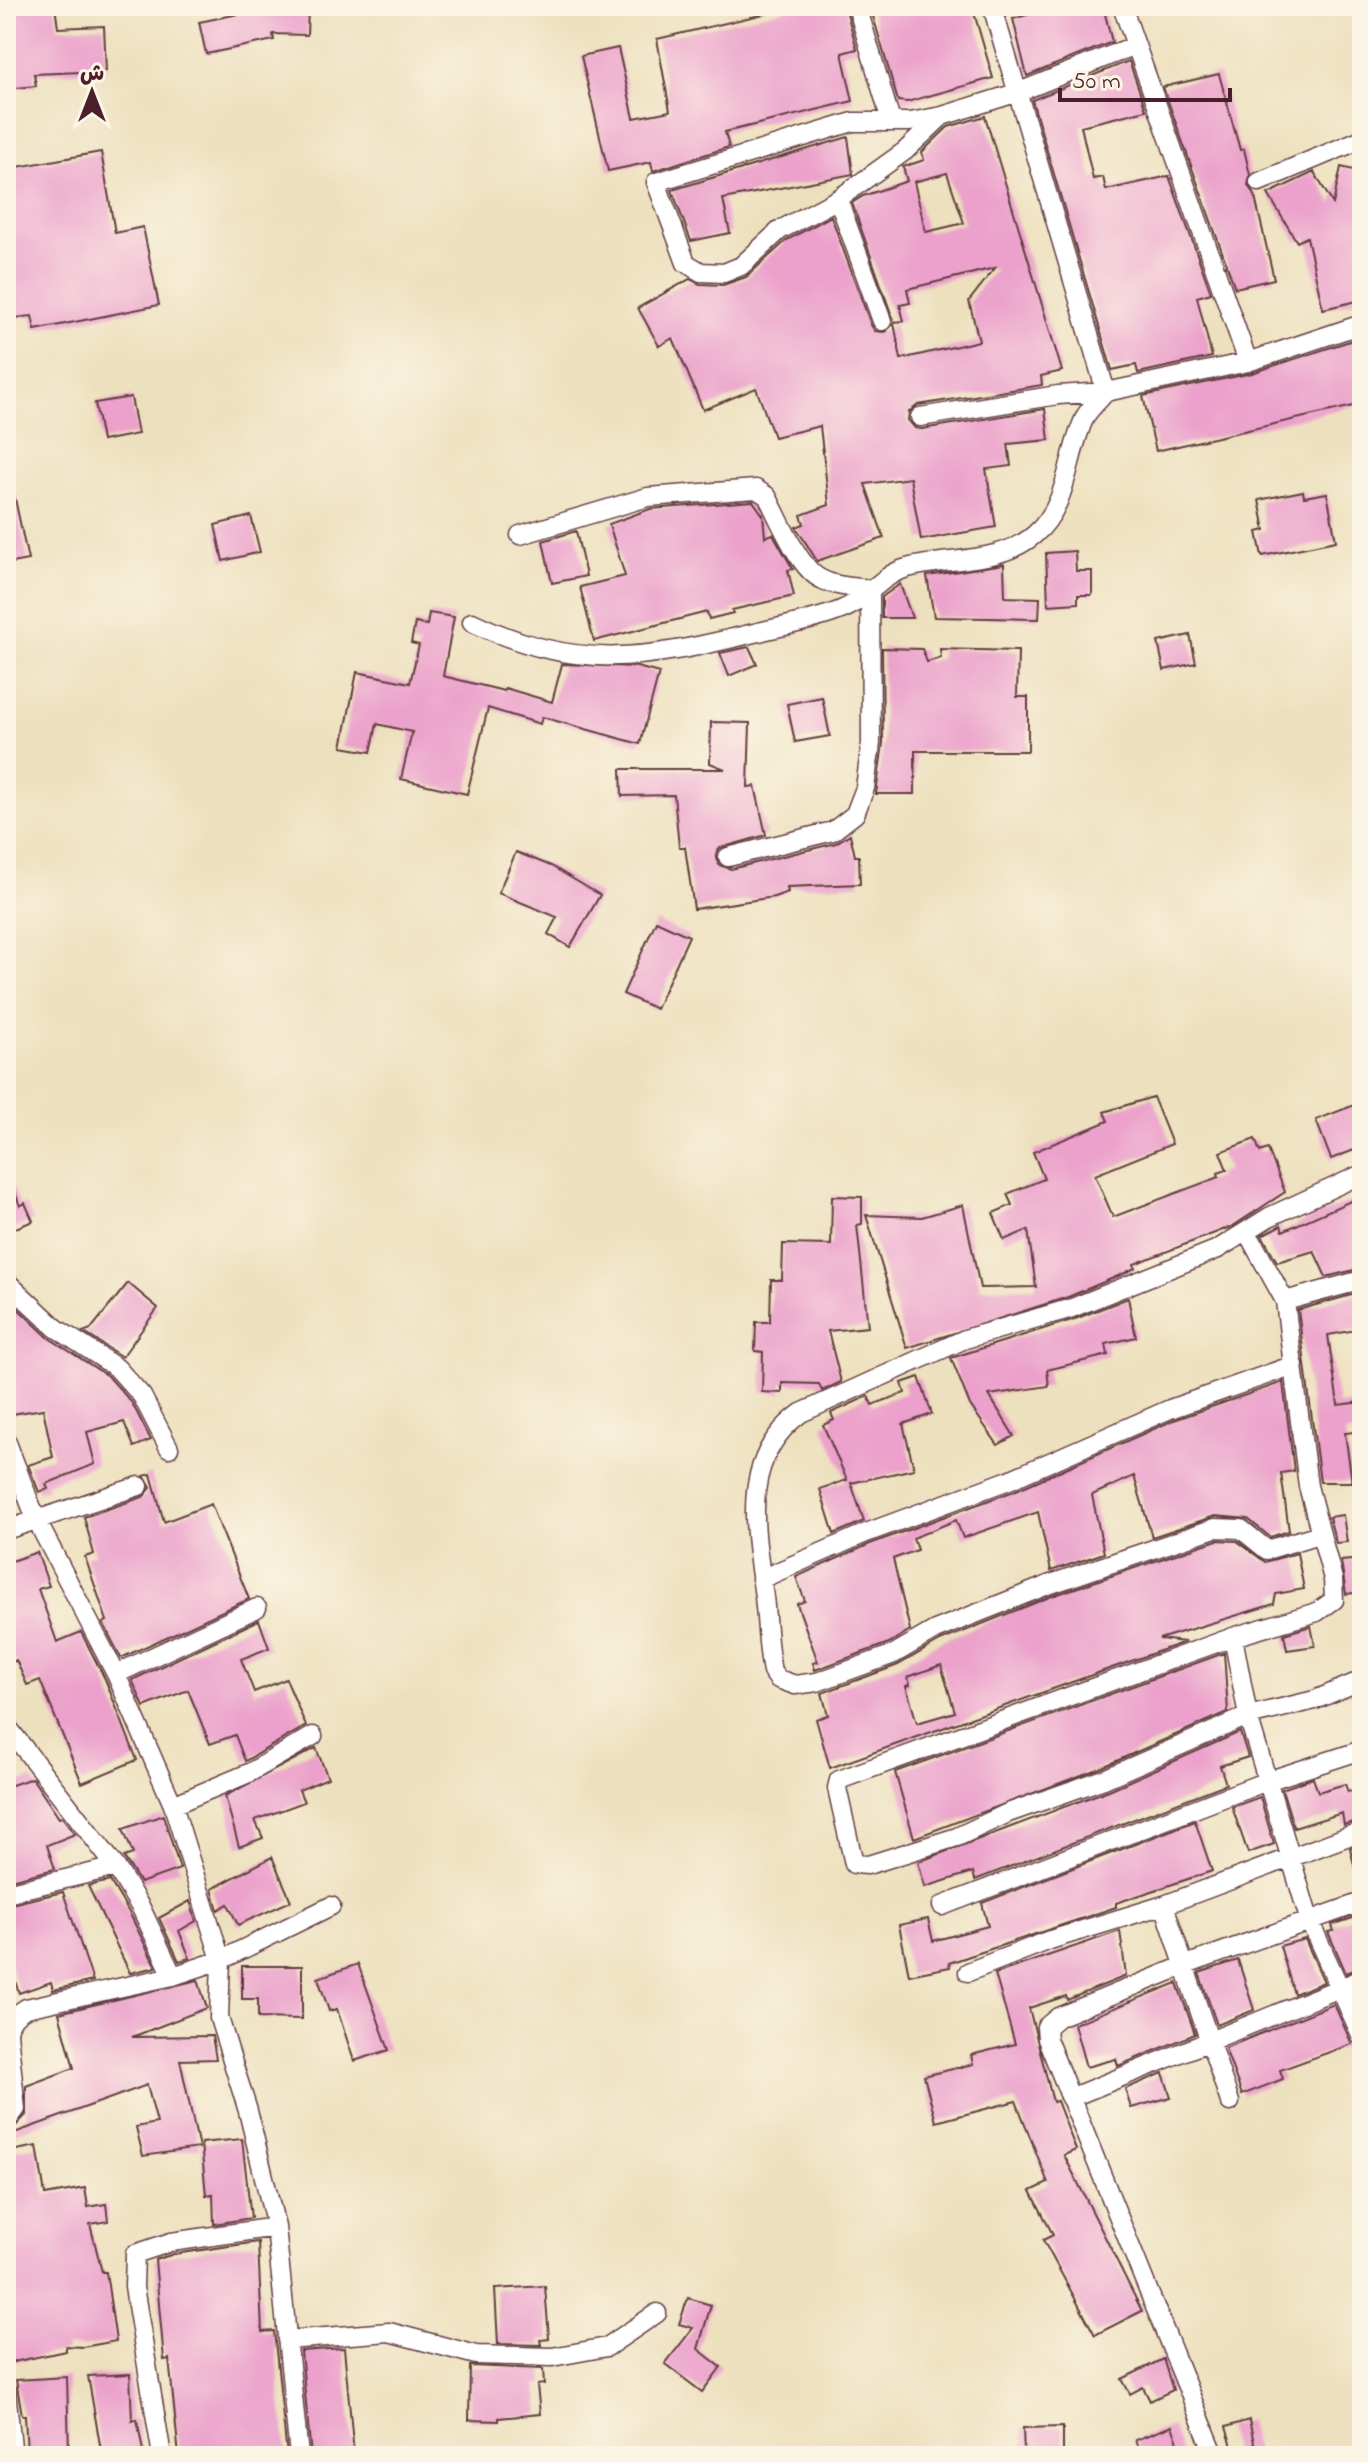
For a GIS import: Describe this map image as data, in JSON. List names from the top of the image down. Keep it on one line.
{"scale_bar":"50 m","north":"top"}
